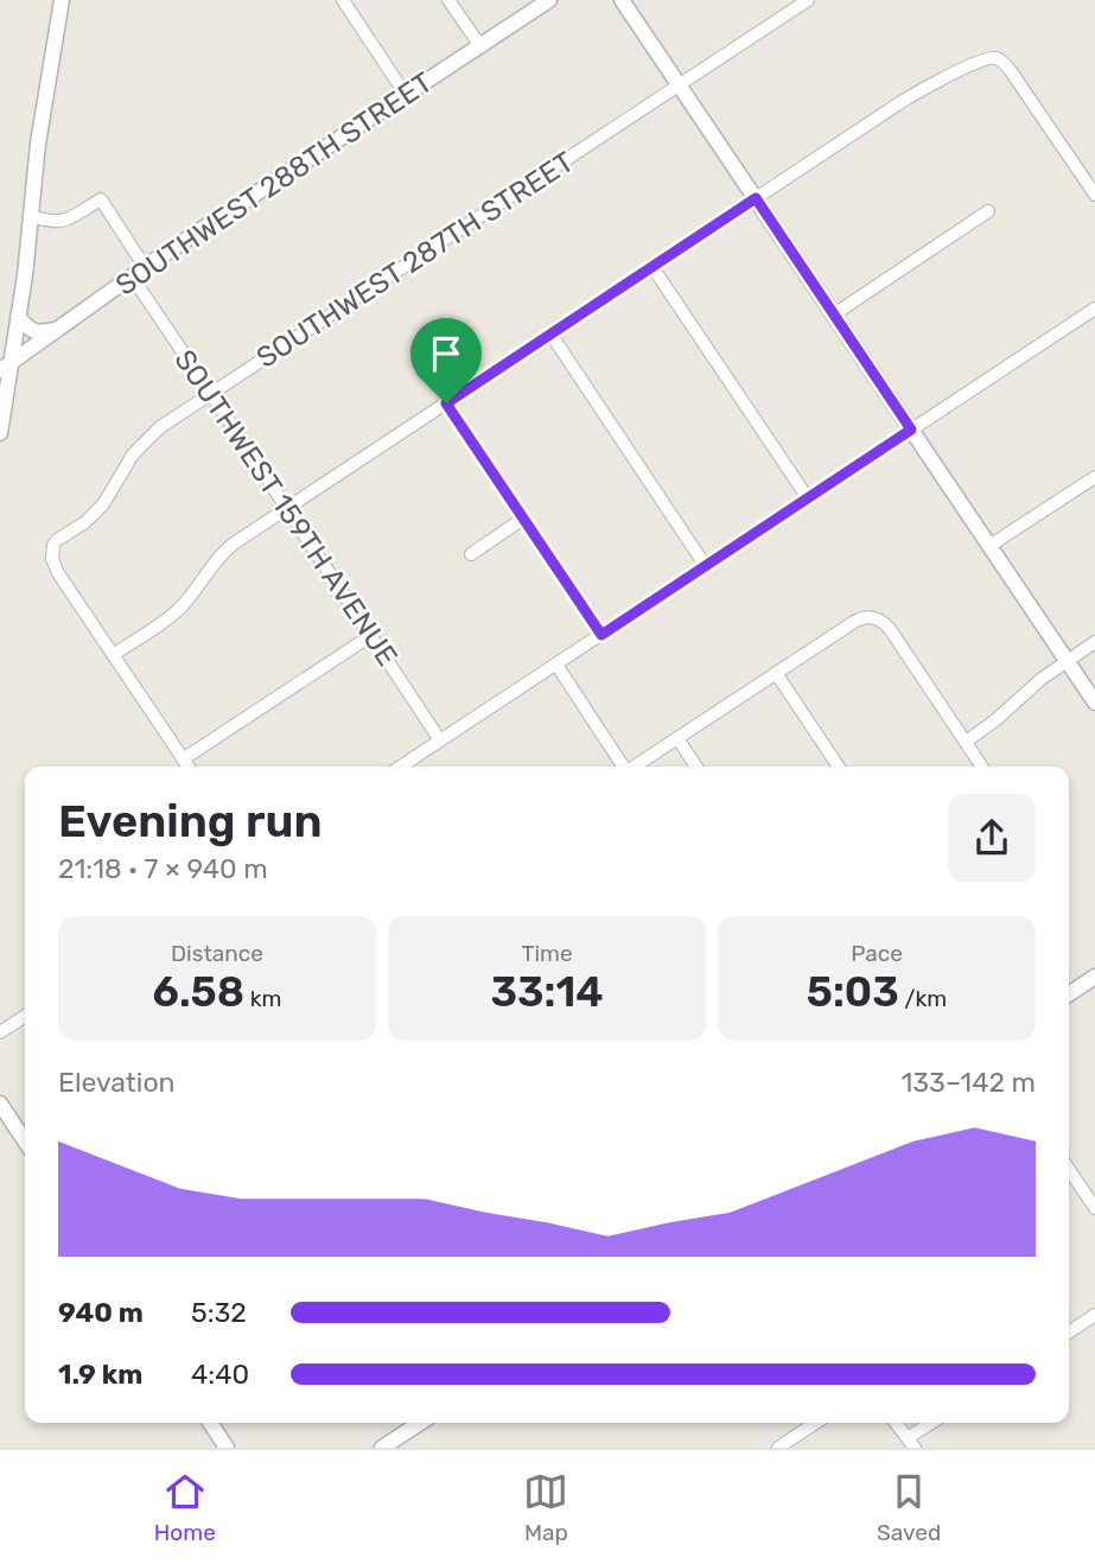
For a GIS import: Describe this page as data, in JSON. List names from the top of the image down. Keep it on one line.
{"streets":{"street":["SOUTHWEST 288TH STREET","SOUTHWEST 287TH STREET","SOUTHWEST 159TH AVENUE"]},"crossings":[["SOUTHWEST 288TH STREET","SOUTHWEST 159TH AVENUE"],["SOUTHWEST 287TH STREET","SOUTHWEST 159TH AVENUE"]],"page":{"heading":["Evening run","21:18 · 7 × 940 m"],"stats":[["Distance","6.58 km"],["Time","33:14"],["Pace","5:03 /km"]],"chart":["Elevation","133–142 m"],"list":[{"name":"940 m","note":"5:32"},{"name":"1.9 km","note":"4:40"}],"tabs":["Home","Map","Saved"]}}
